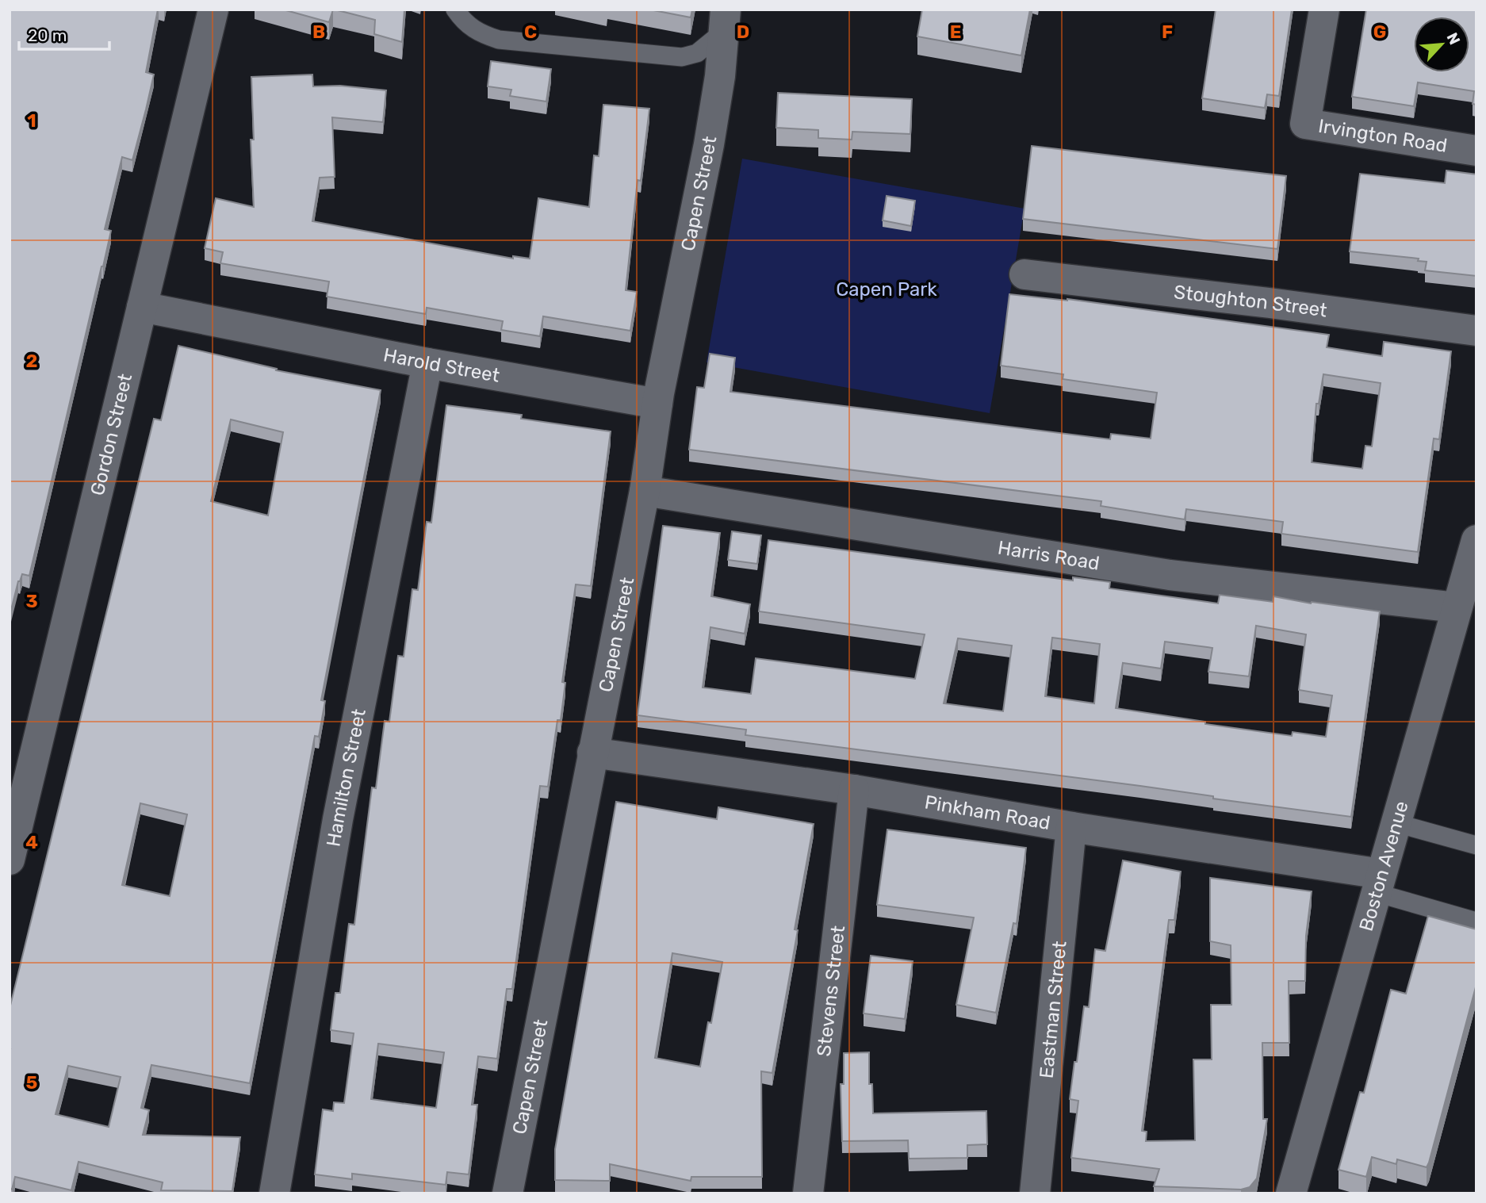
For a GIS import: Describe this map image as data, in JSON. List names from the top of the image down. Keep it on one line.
{"streets":{"street":["Irvington Road","Capen Street","Stoughton Street","Harold Street","Gordon Street","Harris Road","Hamilton Street","Pinkham Road","Boston Avenue","Stevens Street","Eastman Street"]},"crossings":[["Capen Street","Harold Street"],["Capen Street","Harris Road"],["Capen Street","Pinkham Road"],["Harold Street","Gordon Street"],["Harold Street","Hamilton Street"],["Harris Road","Boston Avenue"],["Pinkham Road","Boston Avenue"],["Pinkham Road","Stevens Street"],["Pinkham Road","Eastman Street"]],"parks":["Capen Park"],"scale_bar":"20 m","north":"top right","grid":{"columns":["B","C","D","E","F","G"],"rows":["1","2","3","4","5"]}}
